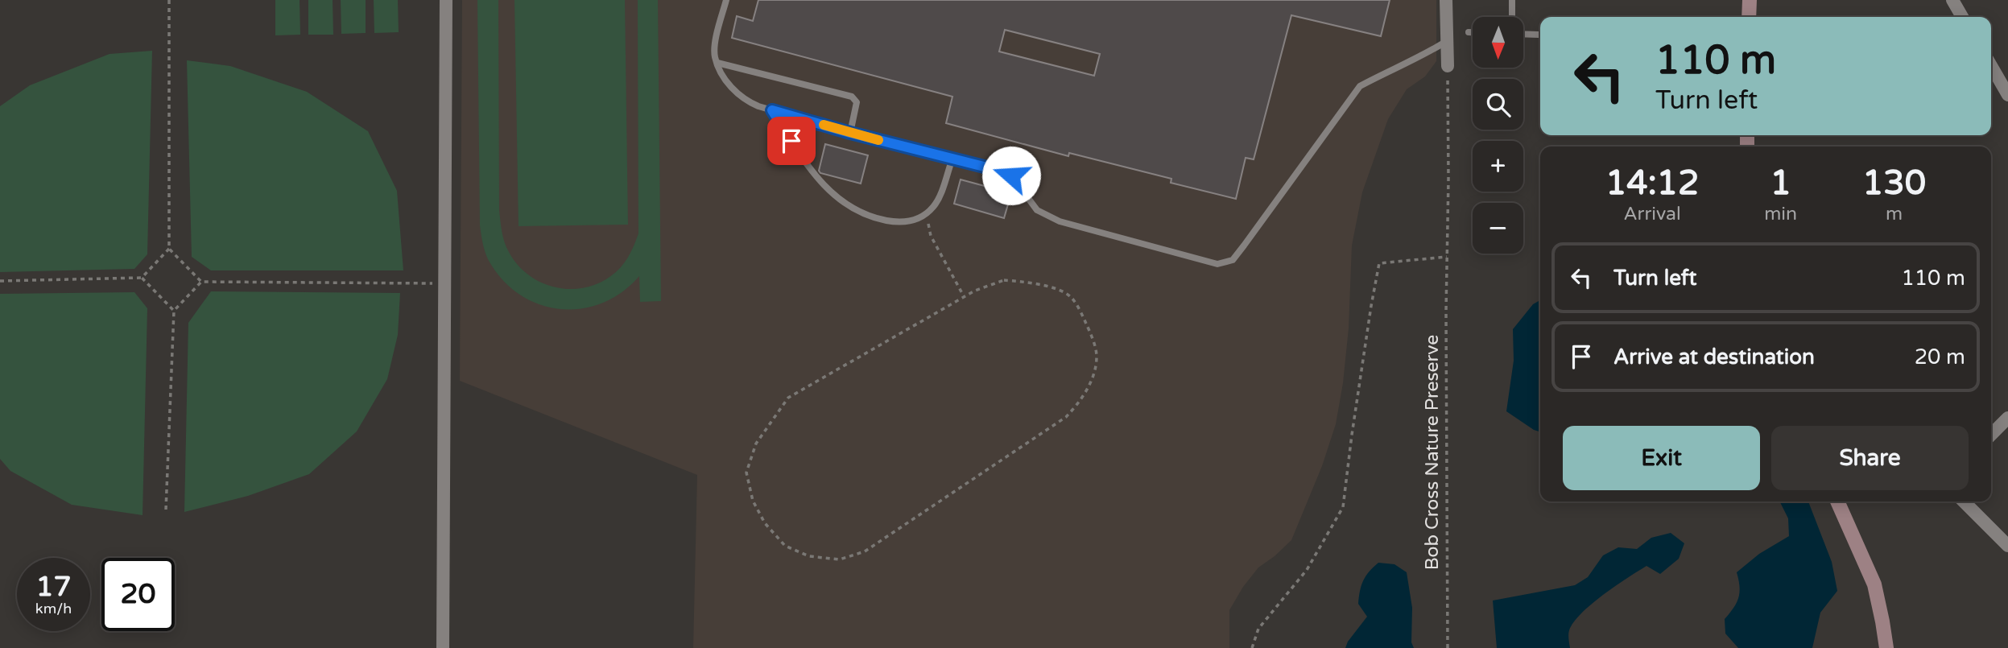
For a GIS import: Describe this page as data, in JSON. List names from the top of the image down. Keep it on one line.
{"streets":{"path":["Bob Cross Nature Preserve"]},"north":"bottom","page":{"map_buttons":["+","−"],"turn":["110 m","Turn left"],"eta":["14:12","Arrival","1","min","130","m"],"list":[{"name":"Turn left","value":"110 m"},{"name":"Arrive at destination","value":"20 m"}],"buttons":["Exit","Share"],"speed":"17 km/h","limit":"20"}}
